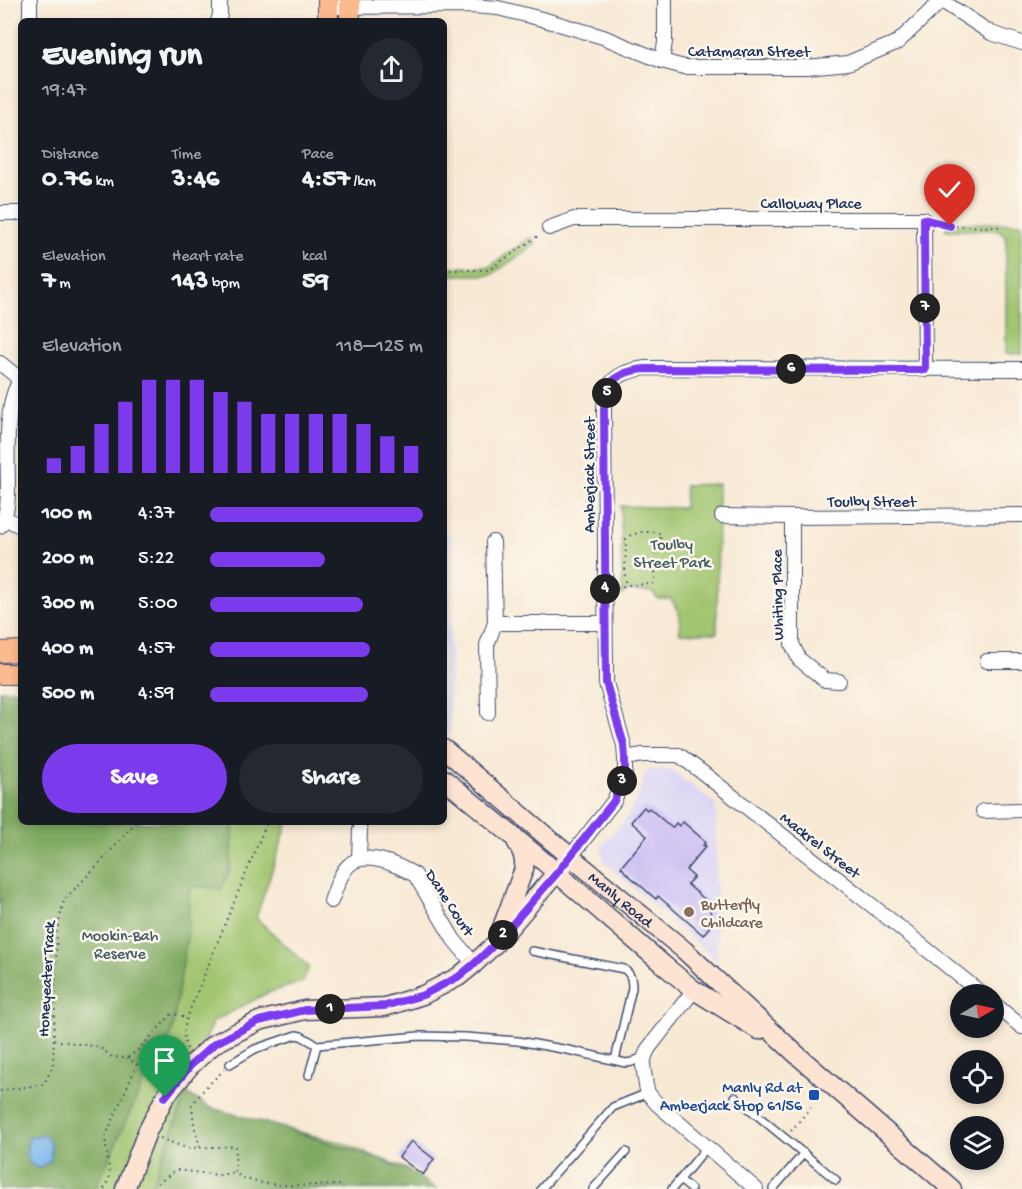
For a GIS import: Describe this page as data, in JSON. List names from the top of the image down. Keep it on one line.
{"streets":{"main road":["Manly Road"],"street":["Catamaran Street","Calloway Place","Amberjack Street","Toulby Street","Whiting Place","Mackrel Street","Dane Court"],"path":["Honeyeater Track"]},"crossings":[["Amberjack Street","Mackrel Street"],["Amberjack Street","Manly Road"],["Toulby Street","Whiting Place"]],"parks":["Toulby Street Park","Mookin-Bah Reserve"],"places":{"other":["Butterfly Childcare"],"transit":["Manly Rd at Amberjack Stop 61/56"]},"north":"right","page":{"heading":["Evening run","19:47"],"stats":[["Distance","0.76 km"],["Time","3:46"],["Pace","4:57 /km"],["Elevation","7 m"],["Heart rate","143 bpm"],["kcal","59"]],"pins":["7","6","5","4","3","2","1"],"chart":["Elevation","118–125 m"],"list":[{"name":"100 m","note":"4:37"},{"name":"200 m","note":"5:22"},{"name":"300 m","note":"5:00"},{"name":"400 m","note":"4:57"},{"name":"500 m","note":"4:59"}],"buttons":["Save","Share"]}}
